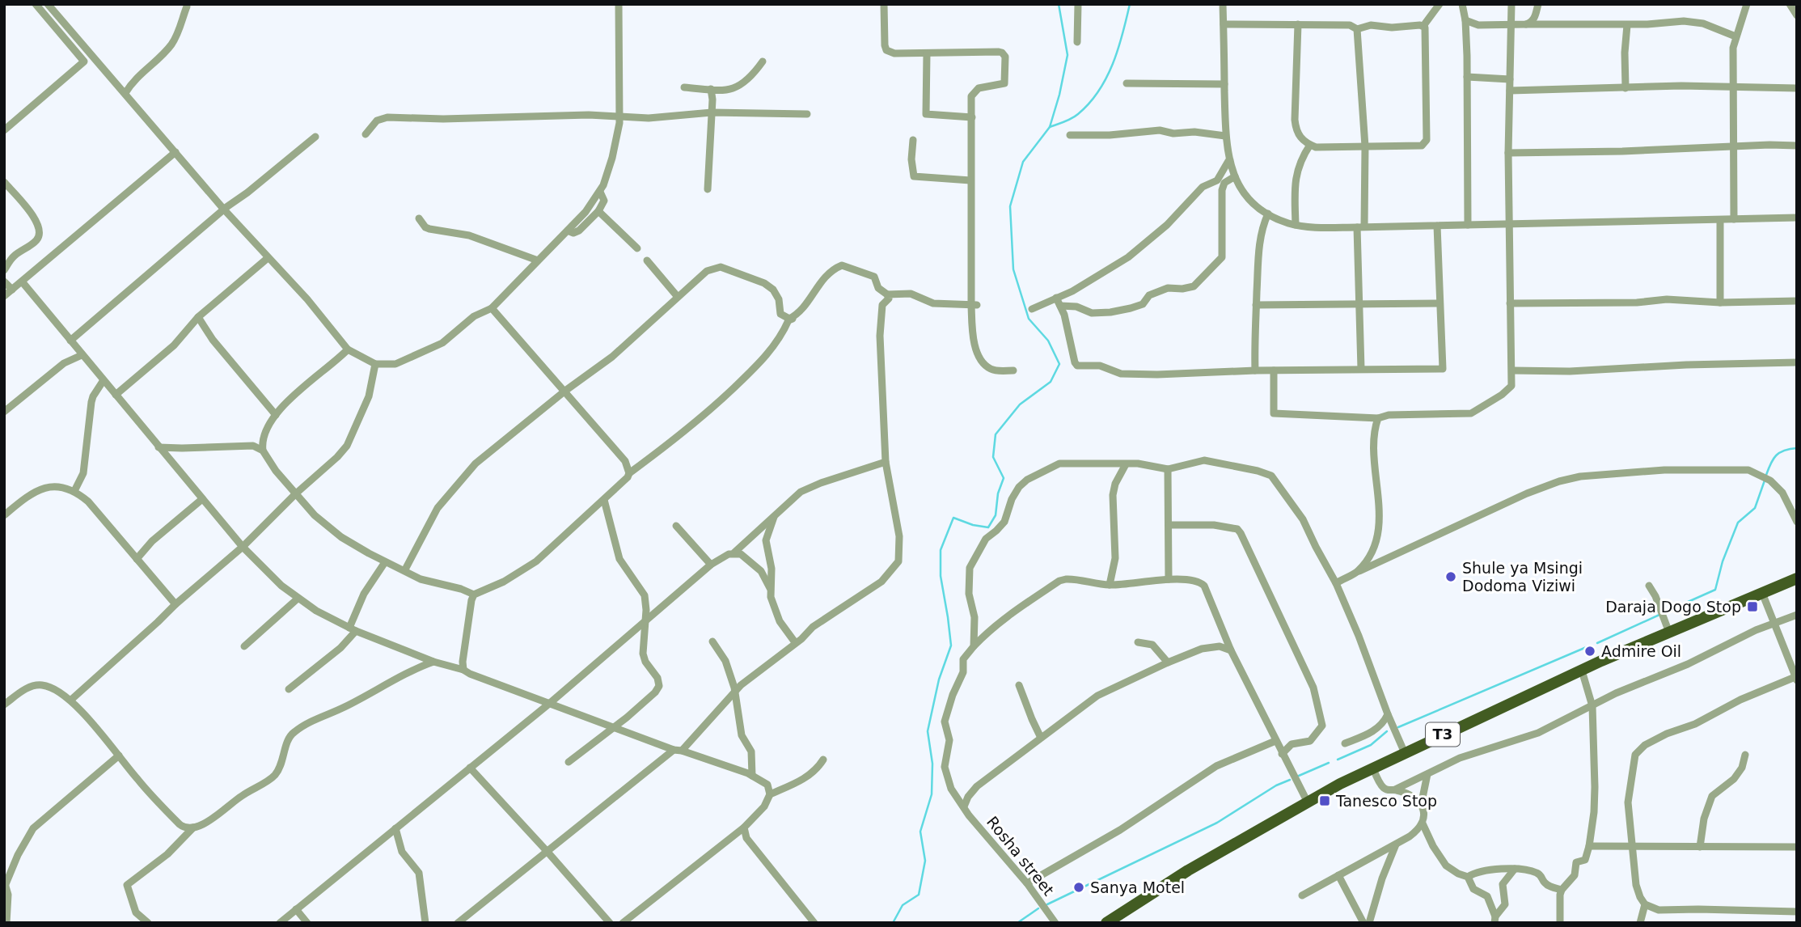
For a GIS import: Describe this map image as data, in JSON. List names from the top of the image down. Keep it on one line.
{"streets":{"highway":["T3"],"street":["Rosha street"]},"places":{"other":["Shule ya Msingi Dodoma Viziwi","Admire Oil","Sanya Motel"],"transit":["Daraja Dogo Stop","Tanesco Stop"]}}
